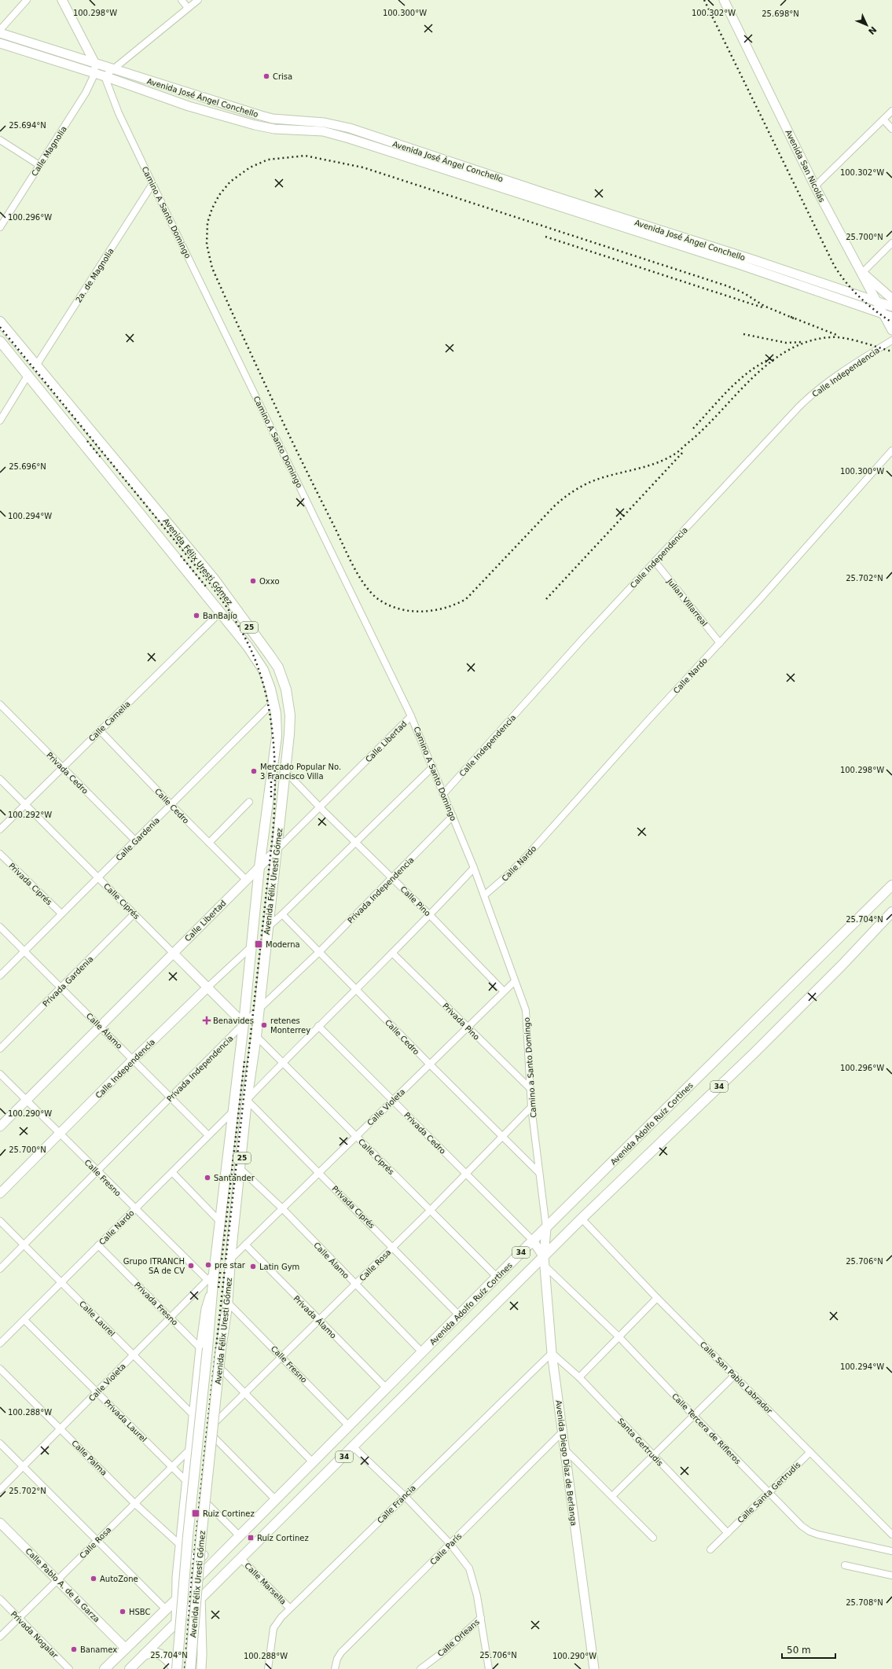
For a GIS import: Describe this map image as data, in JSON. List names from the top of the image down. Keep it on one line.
{"streets":{"main road":["Avenida Félix Uresti Gómez","25","34","Avenida Adolfo Ruíz Cortines"],"street":["Avenida José Ángel Conchello","Calle Magnolia","Avenida San Nicolás","Camino A Santo Domingo","2a. de Magnolia","Calle Independencia","Julian Villarreal","Calle Nardo","Calle Camelia","Calle Libertad","Privada Cedro","Calle Cedro","Calle Gardenia","Privada Ciprés","Privada Independencia","Calle Ciprés","Calle Pino","Privada Gardenia","Privada Pino","Calle Álamo","Camino a Santo Domingo","Calle Violeta","Calle Fresno","Calle Rosa","Privada Fresno","Privada Álamo","Calle Laurel","Calle San Pablo Labrador","Privada Laurel","Calle Tercera de Rifleros","Santa Gertrudis","Calle Palma","Avenida Diego Díaz de Berlanga","Calle Santa Gertrudis","Calle Francia","Calle París","Calle Marsella","Calle Pablo A. de la Garza","Privada Nogalar","Calle Orleans"]},"crossings":[["Avenida José Ángel Conchello","Calle Magnolia"],["Avenida José Ángel Conchello","Avenida San Nicolás"],["Avenida José Ángel Conchello","Camino A Santo Domingo"],["Camino A Santo Domingo","2a. de Magnolia"],["Camino A Santo Domingo","Calle Independencia"],["Camino A Santo Domingo","Calle Nardo"],["Camino A Santo Domingo","Calle Libertad"],["Camino A Santo Domingo","Privada Independencia"],["Camino A Santo Domingo","Camino a Santo Domingo"],["2a. de Magnolia","Avenida Félix Uresti Gómez"],["Calle Independencia","Avenida Félix Uresti Gómez"],["Calle Independencia","Julian Villarreal"],["Calle Independencia","Calle Ciprés"],["Calle Independencia","Calle Álamo"],["Calle Independencia","Calle Fresno"],["Avenida Félix Uresti Gómez","Calle Nardo"],["Avenida Félix Uresti Gómez","Calle Camelia"],["Avenida Félix Uresti Gómez","Calle Libertad"],["Avenida Félix Uresti Gómez","Calle Gardenia"],["Avenida Félix Uresti Gómez","Privada Ciprés"],["Avenida Félix Uresti Gómez","Privada Independencia"],["Avenida Félix Uresti Gómez","Calle Ciprés"],["Avenida Félix Uresti Gómez","Calle Pino"],["Avenida Félix Uresti Gómez","Calle Álamo"],["Avenida Félix Uresti Gómez","Calle Violeta"],["Avenida Félix Uresti Gómez","Calle Fresno"],["Avenida Félix Uresti Gómez","Privada Fresno"],["Julian Villarreal","Calle Nardo"],["Calle Nardo","Calle Álamo"],["Calle Nardo","Camino a Santo Domingo"],["Calle Nardo","Calle Fresno"],["Calle Nardo","Privada Fresno"],["Calle Nardo","Calle Laurel"],["Calle Nardo","Privada Laurel"],["Calle Camelia","Privada Cedro"],["Calle Camelia","Calle Cedro"],["Calle Camelia","Calle Ciprés"],["Calle Libertad","Calle Cedro"],["Calle Libertad","Calle Ciprés"],["Calle Libertad","Calle Pino"],["Calle Libertad","Calle Álamo"],["Calle Libertad","Calle Fresno"],["Privada Cedro","Calle Gardenia"],["Privada Cedro","Calle Violeta"],["Privada Cedro","Avenida Adolfo Ruíz Cortines"],["Privada Cedro","Calle Rosa"],["Privada Cedro","Avenida Diego Díaz de Berlanga"],["Calle Cedro","Calle Gardenia"],["Calle Cedro","Privada Independencia"],["Calle Cedro","Camino a Santo Domingo"],["Calle Cedro","Calle Violeta"],["Calle Cedro","Calle Rosa"],["Calle Gardenia","Privada Ciprés"],["Calle Gardenia","Calle Ciprés"],["Calle Gardenia","Calle Álamo"],["Privada Ciprés","Calle Violeta"],["Privada Ciprés","Avenida Adolfo Ruíz Cortines"],["Privada Ciprés","Calle Rosa"],["Privada Independencia","Calle Ciprés"],["Privada Independencia","Calle Pino"],["Privada Independencia","Calle Álamo"],["Privada Independencia","Calle Fresno"],["Privada Independencia","Calle Laurel"],["Calle Ciprés","Privada Gardenia"],["Calle Ciprés","Calle Violeta"],["Calle Ciprés","Avenida Adolfo Ruíz Cortines"],["Calle Ciprés","Calle Rosa"],["Calle Pino","Calle Violeta"],["Privada Gardenia","Calle Álamo"],["Privada Pino","Camino a Santo Domingo"],["Privada Pino","Calle Violeta"],["Calle Álamo","Calle Violeta"],["Calle Álamo","Avenida Adolfo Ruíz Cortines"],["Calle Álamo","Calle Rosa"],["Camino a Santo Domingo","Calle Violeta"],["Camino a Santo Domingo","Avenida Adolfo Ruíz Cortines"],["Camino a Santo Domingo","Calle Rosa"],["Camino a Santo Domingo","Avenida Diego Díaz de Berlanga"],["34","Calle San Pablo Labrador"],["34","Calle Tercera de Rifleros"],["34","Avenida Diego Díaz de Berlanga"],["34","Calle Marsella"],["Calle Violeta","Calle Fresno"],["Calle Violeta","Privada Fresno"],["Calle Violeta","Privada Álamo"],["Calle Violeta","Calle Laurel"],["Calle Violeta","Privada Laurel"],["Calle Violeta","Calle Palma"],["Avenida Adolfo Ruíz Cortines","Calle Fresno"],["Avenida Adolfo Ruíz Cortines","Privada Álamo"],["Avenida Adolfo Ruíz Cortines","Avenida Diego Díaz de Berlanga"],["Avenida Adolfo Ruíz Cortines","Calle Pablo A. de la Garza"],["Calle Fresno","Calle Rosa"],["Calle Rosa","Privada Álamo"],["Calle Rosa","Privada Laurel"],["Calle Rosa","Calle Palma"],["Calle Rosa","Calle Pablo A. de la Garza"],["Calle Rosa","Privada Nogalar"],["Calle San Pablo Labrador","Calle Santa Gertrudis"],["Calle Tercera de Rifleros","Avenida Diego Díaz de Berlanga"],["Calle Tercera de Rifleros","Calle Santa Gertrudis"],["Santa Gertrudis","Avenida Diego Díaz de Berlanga"],["Santa Gertrudis","Calle Santa Gertrudis"],["Santa Gertrudis","Calle Francia"],["Avenida Diego Díaz de Berlanga","Calle Francia"],["Avenida Diego Díaz de Berlanga","Calle París"],["Calle Francia","Calle Marsella"]],"places":{"other":["Crisa","Oxxo","BanBajío","Mercado Popular No. 3 Francisco Villa","retenes Monterrey","Santander","pre star","Grupo ITRANCH SA de CV","Latin Gym","AutoZone","HSBC","Banamex"],"transit":["Moderna","Ruiz Cortinez","Ruíz Cortinez"],"health":["Benavides"]},"scale_bar":"50 m","north":"bottom right","coordinates":["100.298°W","100.300°W","100.302°W","25.698°N","25.694°N","100.296°W","25.700°N","25.696°N","100.294°W","25.702°N","100.292°W","25.704°N","100.290°W","25.706°N","100.288°W","25.708°N"]}
